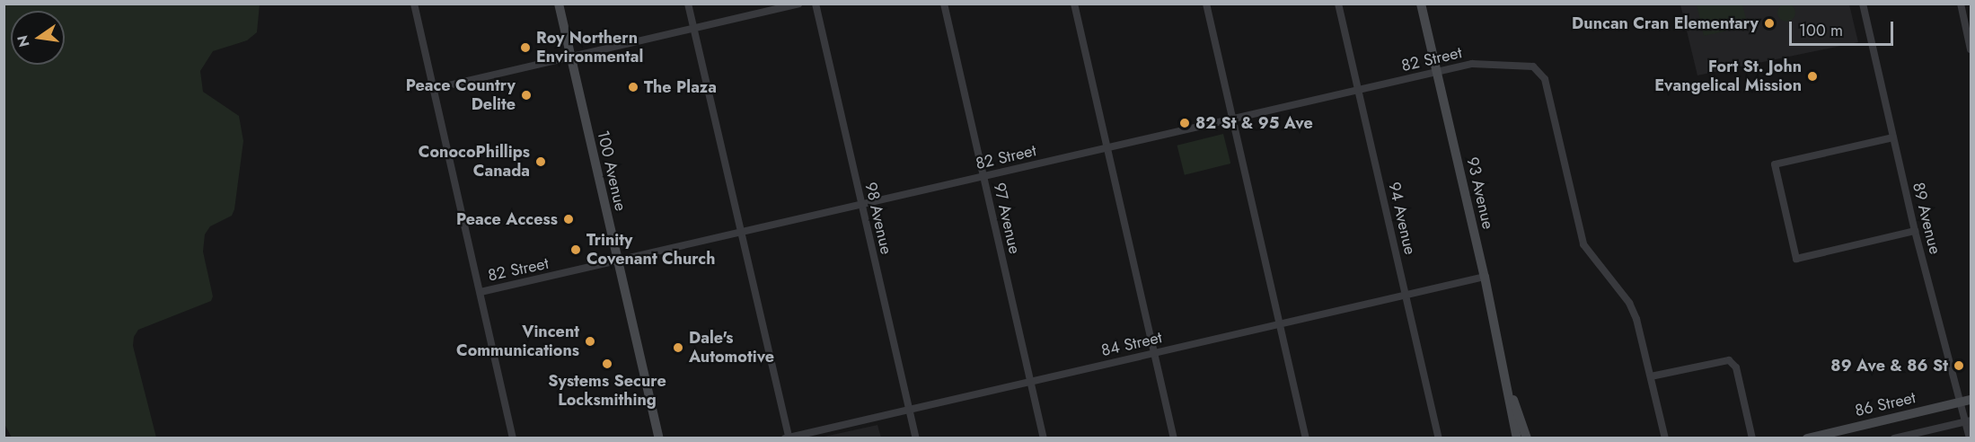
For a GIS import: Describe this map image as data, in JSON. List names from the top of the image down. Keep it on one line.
{"streets":{"main road":["100 Avenue","93 Avenue","86 Street"],"street":["82 Street","98 Avenue","97 Avenue","94 Avenue","89 Avenue","84 Street"]},"crossings":[["82 Street","100 Avenue"],["82 Street","93 Avenue"],["82 Street","98 Avenue"],["82 Street","97 Avenue"],["82 Street","94 Avenue"],["93 Avenue","84 Street"],["98 Avenue","84 Street"],["97 Avenue","84 Street"],["94 Avenue","84 Street"],["89 Avenue","86 Street"]],"places":["Duncan Cran Elementary","Roy Northern Environmental","Fort St. John Evangelical Mission","The Plaza","Peace Country Delite","82 St & 95 Ave","ConocoPhillips Canada","Peace Access","Trinity Covenant Church","Vincent Communications","Dale's Automotive","Systems Secure Locksmithing","89 Ave & 86 St"],"scale_bar":"100 m","north":"left"}
